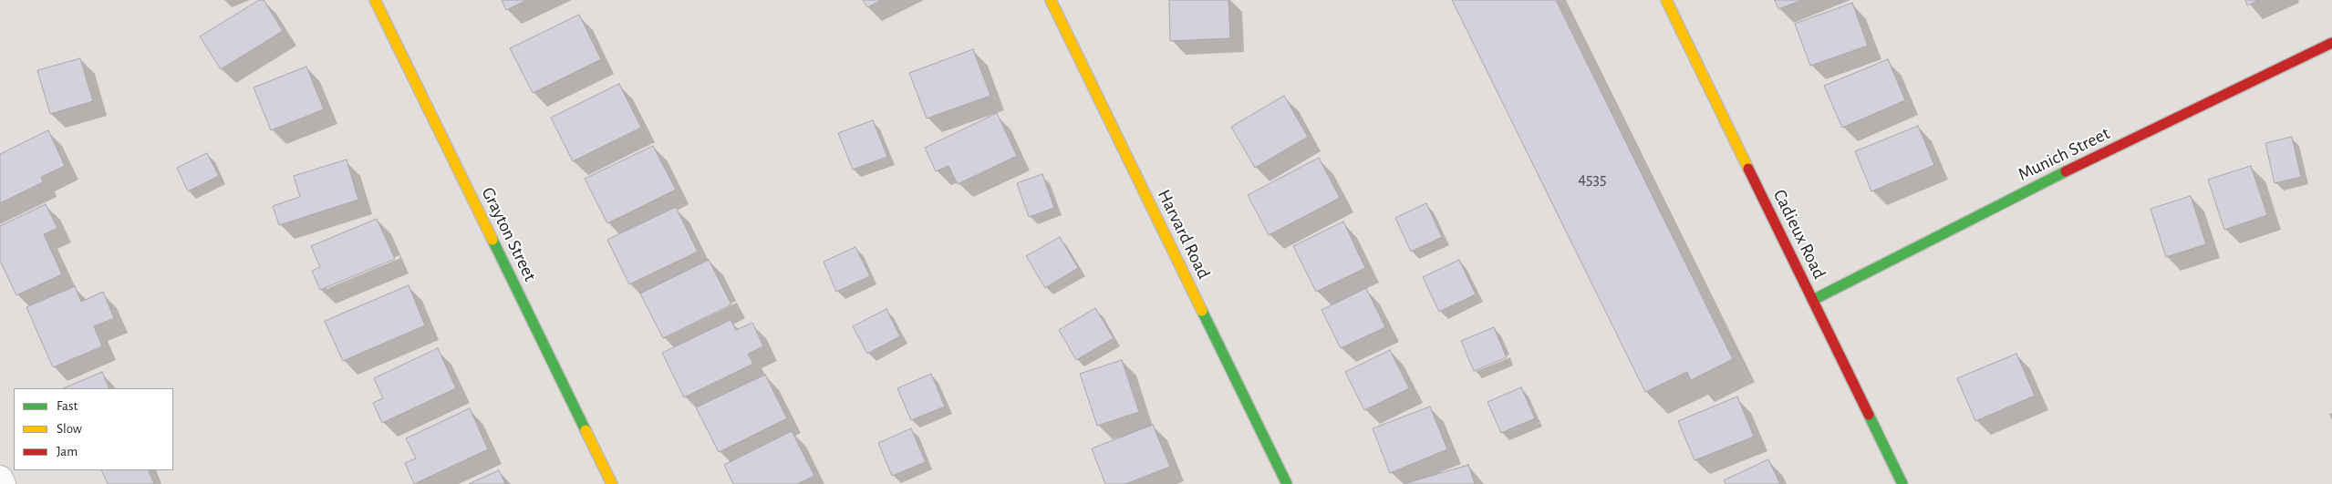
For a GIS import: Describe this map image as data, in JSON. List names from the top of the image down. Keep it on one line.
{"streets":{"street":["Munich Street","Grayton Street","Harvard Road","Cadieux Road"]},"crossings":[["Munich Street","Cadieux Road"]],"house_numbers":["4535"],"legend":["Fast","Slow","Jam"]}
